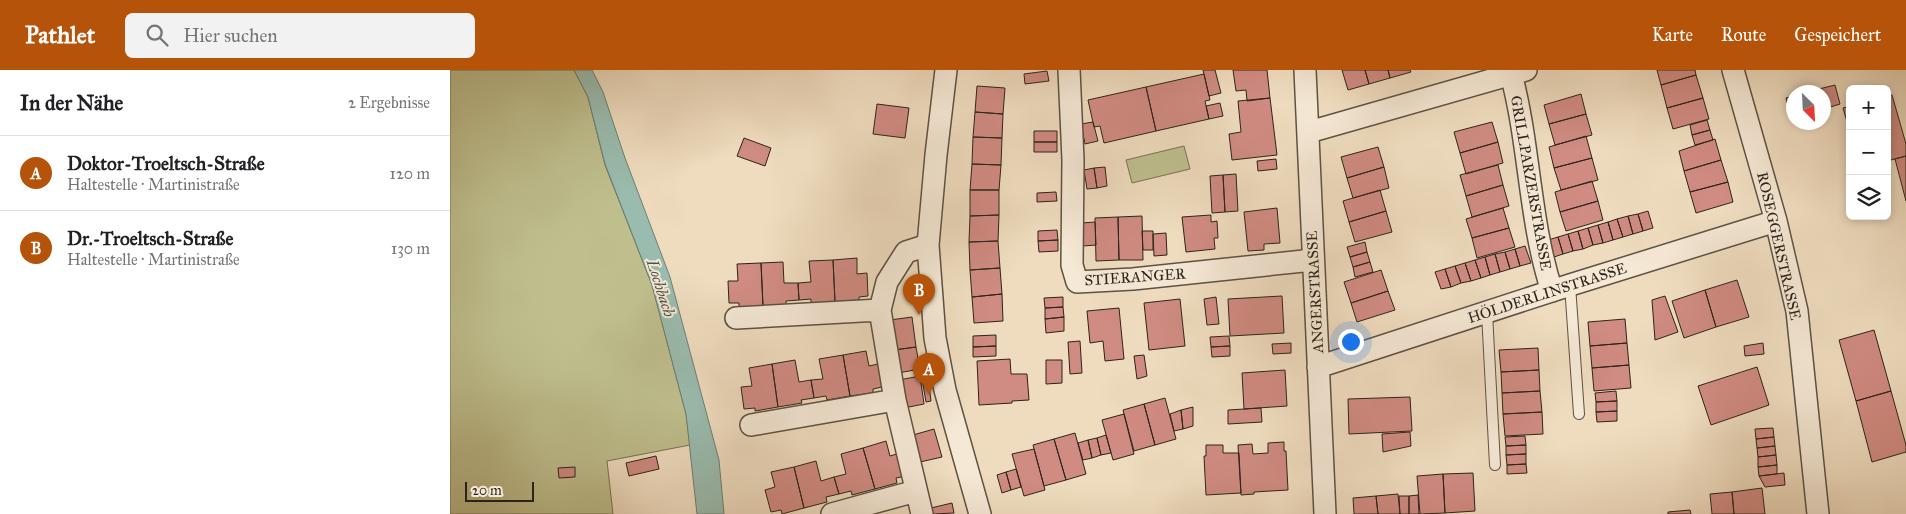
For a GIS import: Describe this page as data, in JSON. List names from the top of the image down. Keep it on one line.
{"streets":{"street":["GRILLPARZERSTRASSE","ROSEGGERSTRASSE","STIERANGER","ANGERSTRASSE","HÖLDERLINSTRASSE"]},"crossings":[["GRILLPARZERSTRASSE","ANGERSTRASSE"],["GRILLPARZERSTRASSE","HÖLDERLINSTRASSE"],["ROSEGGERSTRASSE","HÖLDERLINSTRASSE"],["STIERANGER","ANGERSTRASSE"],["ANGERSTRASSE","HÖLDERLINSTRASSE"]],"water":["Lochbach"],"scale_bar":"20 m","north":"bottom right","page":{"header":"Pathlet","search":"Hier suchen","nav":["Karte","Route","Gespeichert"],"heading":["In der Nähe","2 Ergebnisse"],"map_buttons":["+","−"],"list":[{"mark":"A","name":"Doktor-Troeltsch-Straße","note":"Haltestelle · Martinistraße","value":"120 m"},{"mark":"B","name":"Dr.-Troeltsch-Straße","note":"Haltestelle · Martinistraße","value":"130 m"}],"pins":["B","A"],"scale":"20 m"}}
